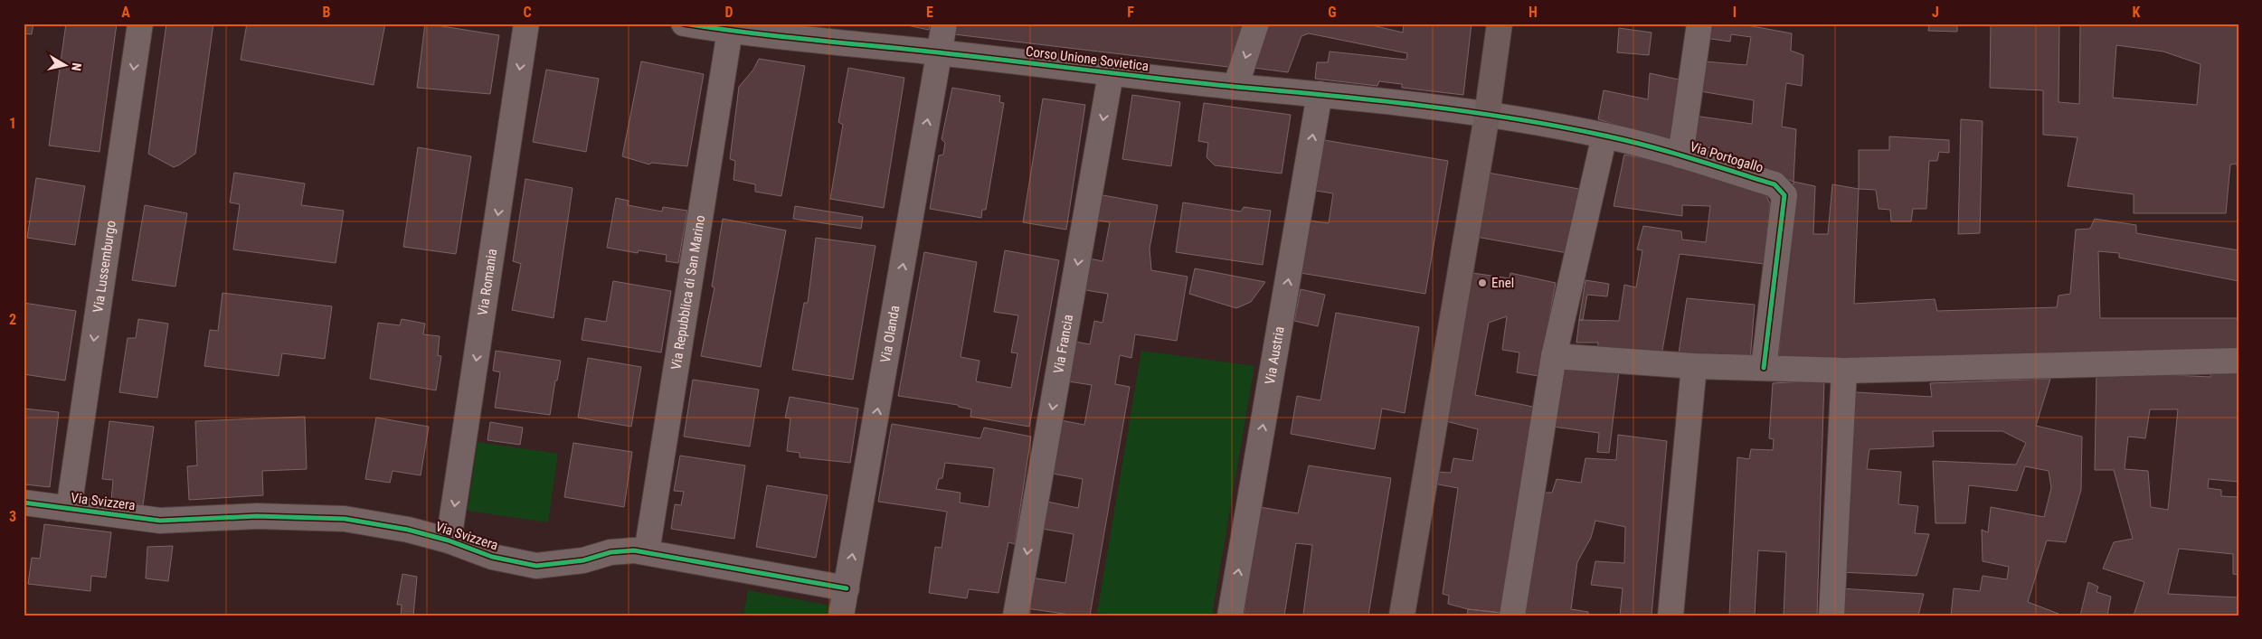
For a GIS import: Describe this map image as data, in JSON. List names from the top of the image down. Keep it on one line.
{"streets":{"street":["Corso Unione Sovietica","Via Portogallo","Via Lussemburgo","Via Romania","Via Repubblica di San Marino","Via Olanda","Via Francia","Via Austria","Via Svizzera"]},"crossings":[["Corso Unione Sovietica","Via Portogallo"],["Corso Unione Sovietica","Via Repubblica di San Marino"],["Corso Unione Sovietica","Via Olanda"],["Corso Unione Sovietica","Via Francia"],["Corso Unione Sovietica","Via Austria"],["Via Lussemburgo","Via Svizzera"],["Via Romania","Via Svizzera"],["Via Repubblica di San Marino","Via Svizzera"],["Via Olanda","Via Svizzera"]],"one_way":["Via Lussemburgo","Via Romania","Via Olanda","Via Francia"],"places":["Enel"],"north":"right","grid":{"columns":["A","B","C","D","E","F","G","H","I","J","K"],"rows":["1","2","3"]}}
